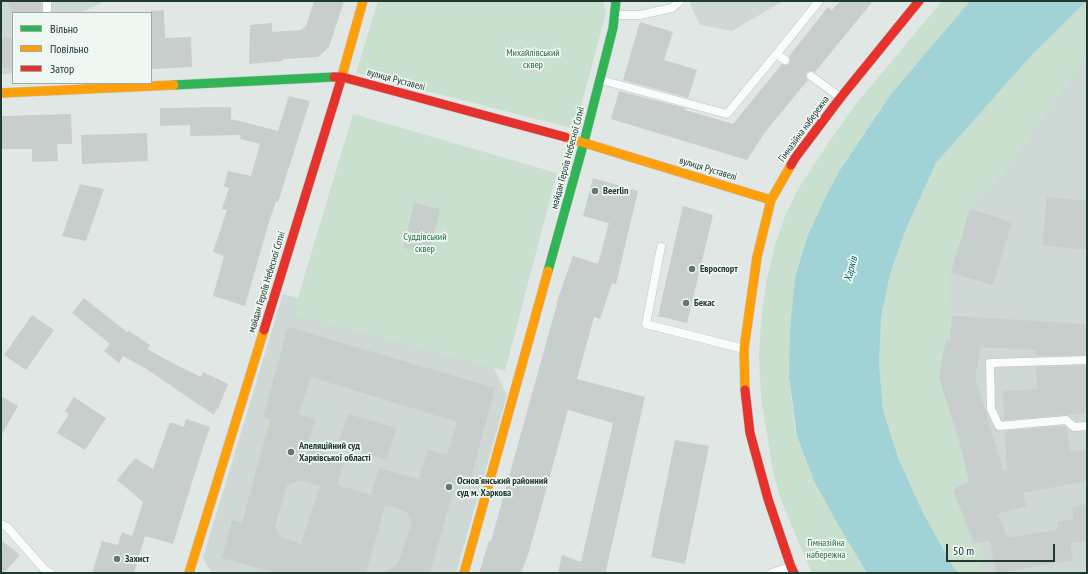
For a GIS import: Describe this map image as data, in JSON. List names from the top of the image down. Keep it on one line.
{"streets":{"main road":["вулиця Руставелі","Гімназійна набережна","майдан Героїв Небесної Сотні"]},"crossings":[["вулиця Руставелі","Гімназійна набережна"],["вулиця Руставелі","майдан Героїв Небесної Сотні"]],"water":["Харків"],"parks":["Михайлівський сквер","Суддівський сквер","Гімназійна набережна"],"places":["Beеrlin","Евроспорт","Бекас","Апеляційний суд Харківської області","Основ'янський районний суд м. Харкова","Захист"],"legend":["Вільно","Повільно","Затор"],"scale_bar":"50 m"}
